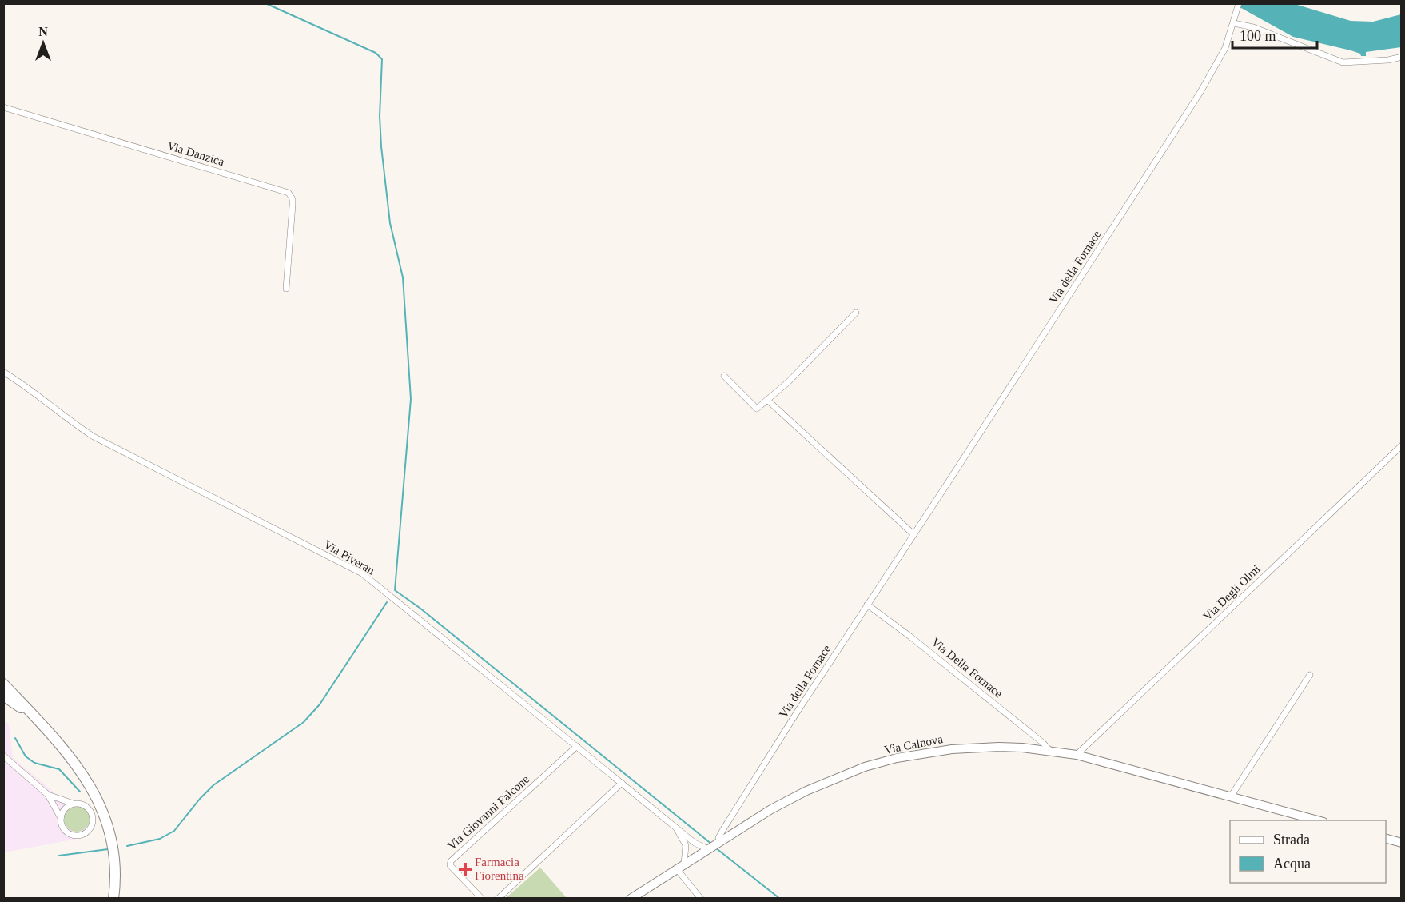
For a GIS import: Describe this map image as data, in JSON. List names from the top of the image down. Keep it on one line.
{"streets":{"main road":["Via Calnova"],"street":["Via Danzica","Via della Fornace","Via Piveran","Via Degli Olmi","Via Della Fornace","Via Giovanni Falcone"]},"crossings":[["Via della Fornace","Via Della Fornace"],["Via della Fornace","Via Calnova"],["Via Piveran","Via Calnova"],["Via Piveran","Via Giovanni Falcone"],["Via Degli Olmi","Via Calnova"],["Via Della Fornace","Via Calnova"]],"places":{"health":["Farmacia Fiorentina"]},"legend":["Strada","Acqua"],"scale_bar":"100 m","north":"top"}
